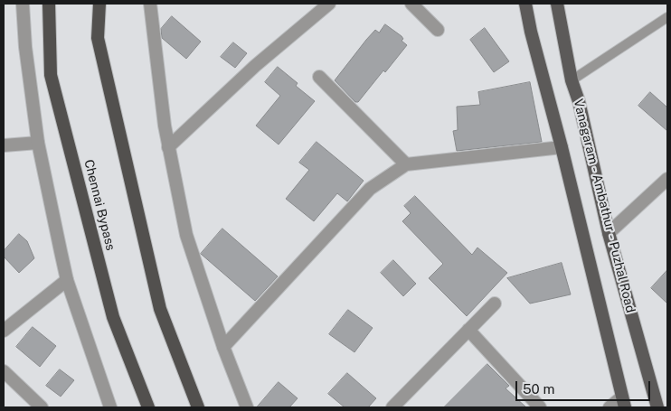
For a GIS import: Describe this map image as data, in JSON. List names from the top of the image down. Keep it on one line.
{"streets":{"highway":["Chennai Bypass"],"main road":["Vanagaram - Ambathur - Puzhal Road"]},"scale_bar":"50 m"}
